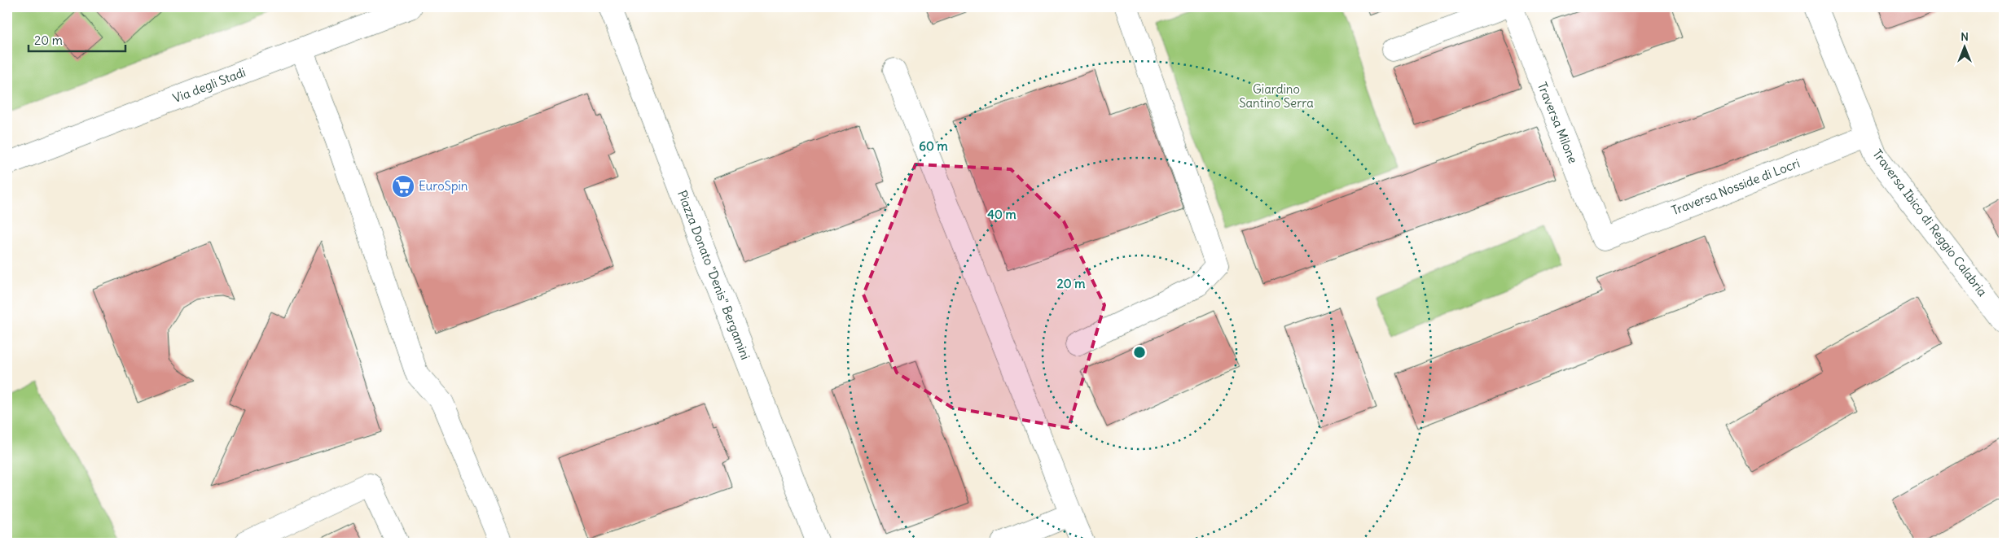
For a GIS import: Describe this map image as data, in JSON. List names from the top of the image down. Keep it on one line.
{"streets":{"street":["Via degli Stadi","Traversa Milone","Traversa Nosside di Locri","Traversa Ibico di Reggio Calabria","Piazza Donato \"Denis\" Bergamini"]},"crossings":[["Traversa Milone","Traversa Nosside di Locri"],["Traversa Nosside di Locri","Traversa Ibico di Reggio Calabria"]],"parks":["Giardino Santino Serra"],"places":{"supermarket":["EuroSpin"]},"scale_bar":"20 m","north":"top","rings":["60 m","40 m","20 m"]}
